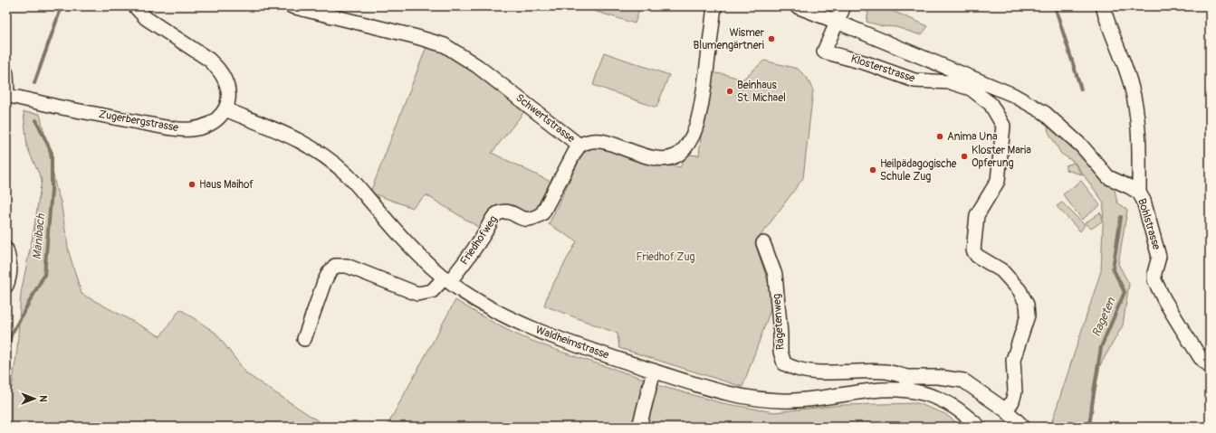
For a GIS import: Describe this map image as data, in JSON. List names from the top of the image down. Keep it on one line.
{"streets":{"street":["Klosterstrasse","Schwertstrasse","Zugerbergstrasse","Bohlstrasse","Friedhofweg","Rägetenweg","Waldheimstrasse"]},"crossings":[["Schwertstrasse","Friedhofweg"],["Zugerbergstrasse","Waldheimstrasse"],["Friedhofweg","Waldheimstrasse"],["Rägetenweg","Waldheimstrasse"]],"water":["Mänibach","Rageten"],"parks":["Friedhof Zug"],"places":["Wismer Blumengärtneri","Beinhaus St. Michael","Anima Una","Kloster Maria Opferung","Heilpädagogische Schule Zug","Haus Maihof"],"north":"right"}
